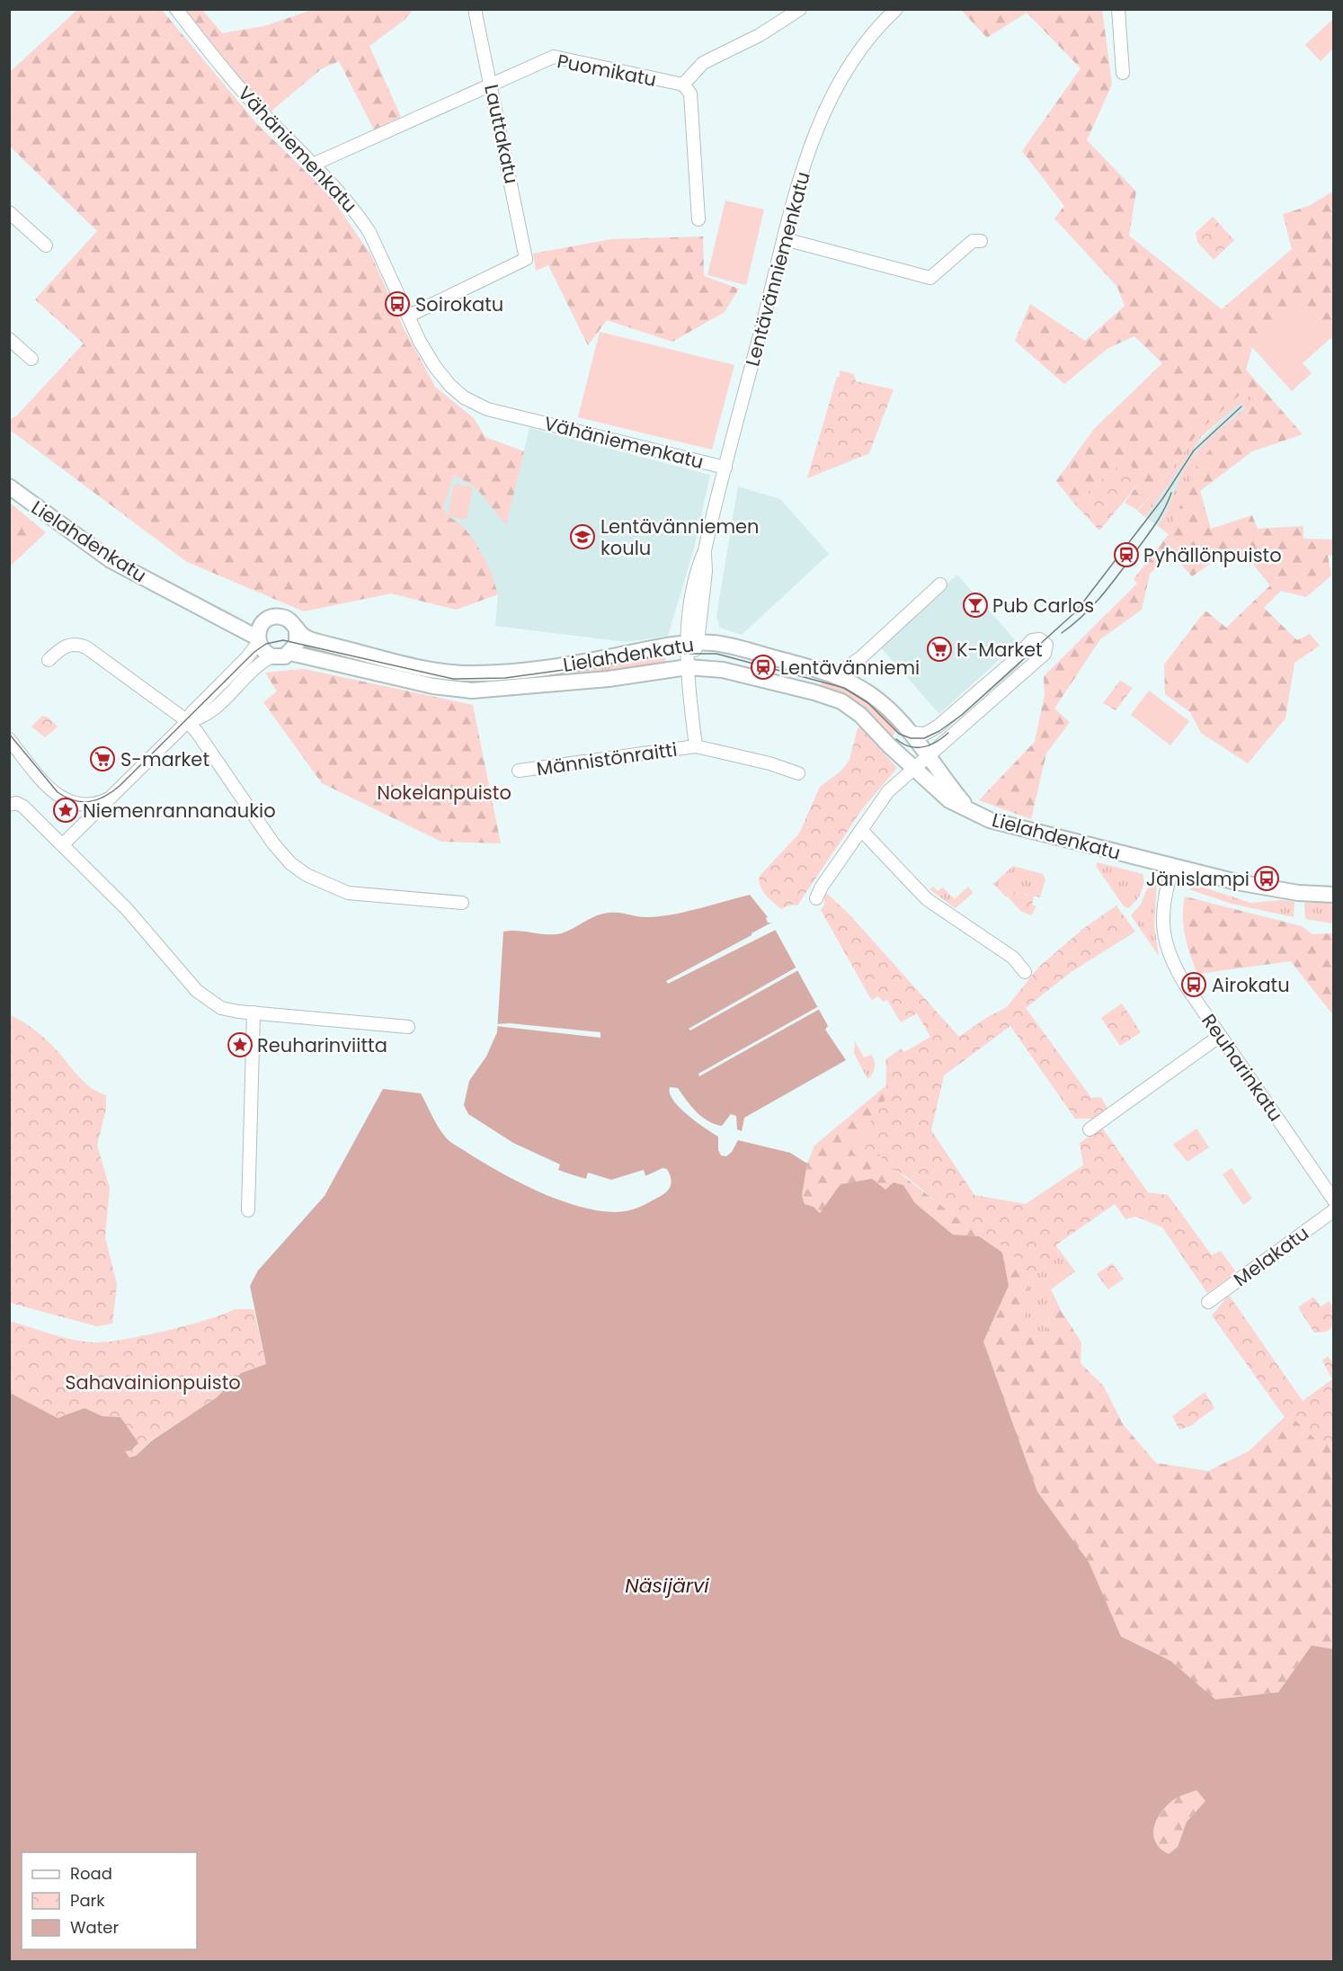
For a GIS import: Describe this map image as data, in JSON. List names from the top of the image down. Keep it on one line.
{"streets":{"main road":["Lielahdenkatu"],"street":["Puomikatu","Lauttakatu","Vähäniemenkatu","Lentävänniemenkatu","Männistönraitti","Reuharinkatu","Melakatu"]},"crossings":[["Puomikatu","Lauttakatu"],["Puomikatu","Vähäniemenkatu"],["Lauttakatu","Vähäniemenkatu"],["Vähäniemenkatu","Lentävänniemenkatu"],["Lentävänniemenkatu","Lielahdenkatu"],["Lielahdenkatu","Reuharinkatu"]],"water":["Näsijärvi"],"parks":["Nokelanpuisto","Sahavainionpuisto"],"places":{"bus stop":["Soirokatu","Jänislampi","Airokatu"],"school or university":["Lentävänniemen koulu"],"station":["Pyhällönpuisto","Lentävänniemi"],"bar":["Pub Carlos"],"supermarket":["K-Market","S-market"],"place":["Niemenrannanaukio","Reuharinviitta"]},"legend":["Road","Park","Water"]}
